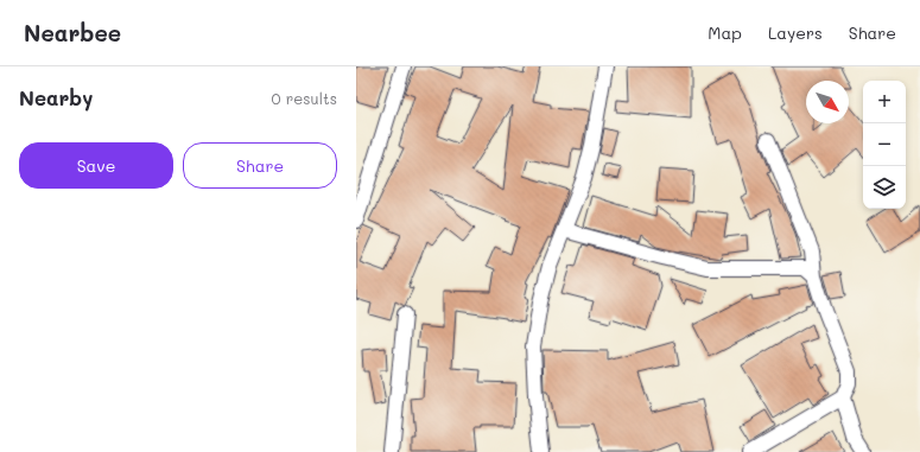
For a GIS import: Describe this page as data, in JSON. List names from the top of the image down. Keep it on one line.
{"north":"bottom right","page":{"header":"Nearbee","nav":["Map","Layers","Share"],"heading":["Nearby","0 results"],"map_buttons":["+","−"],"buttons":["Save","Share"]}}
